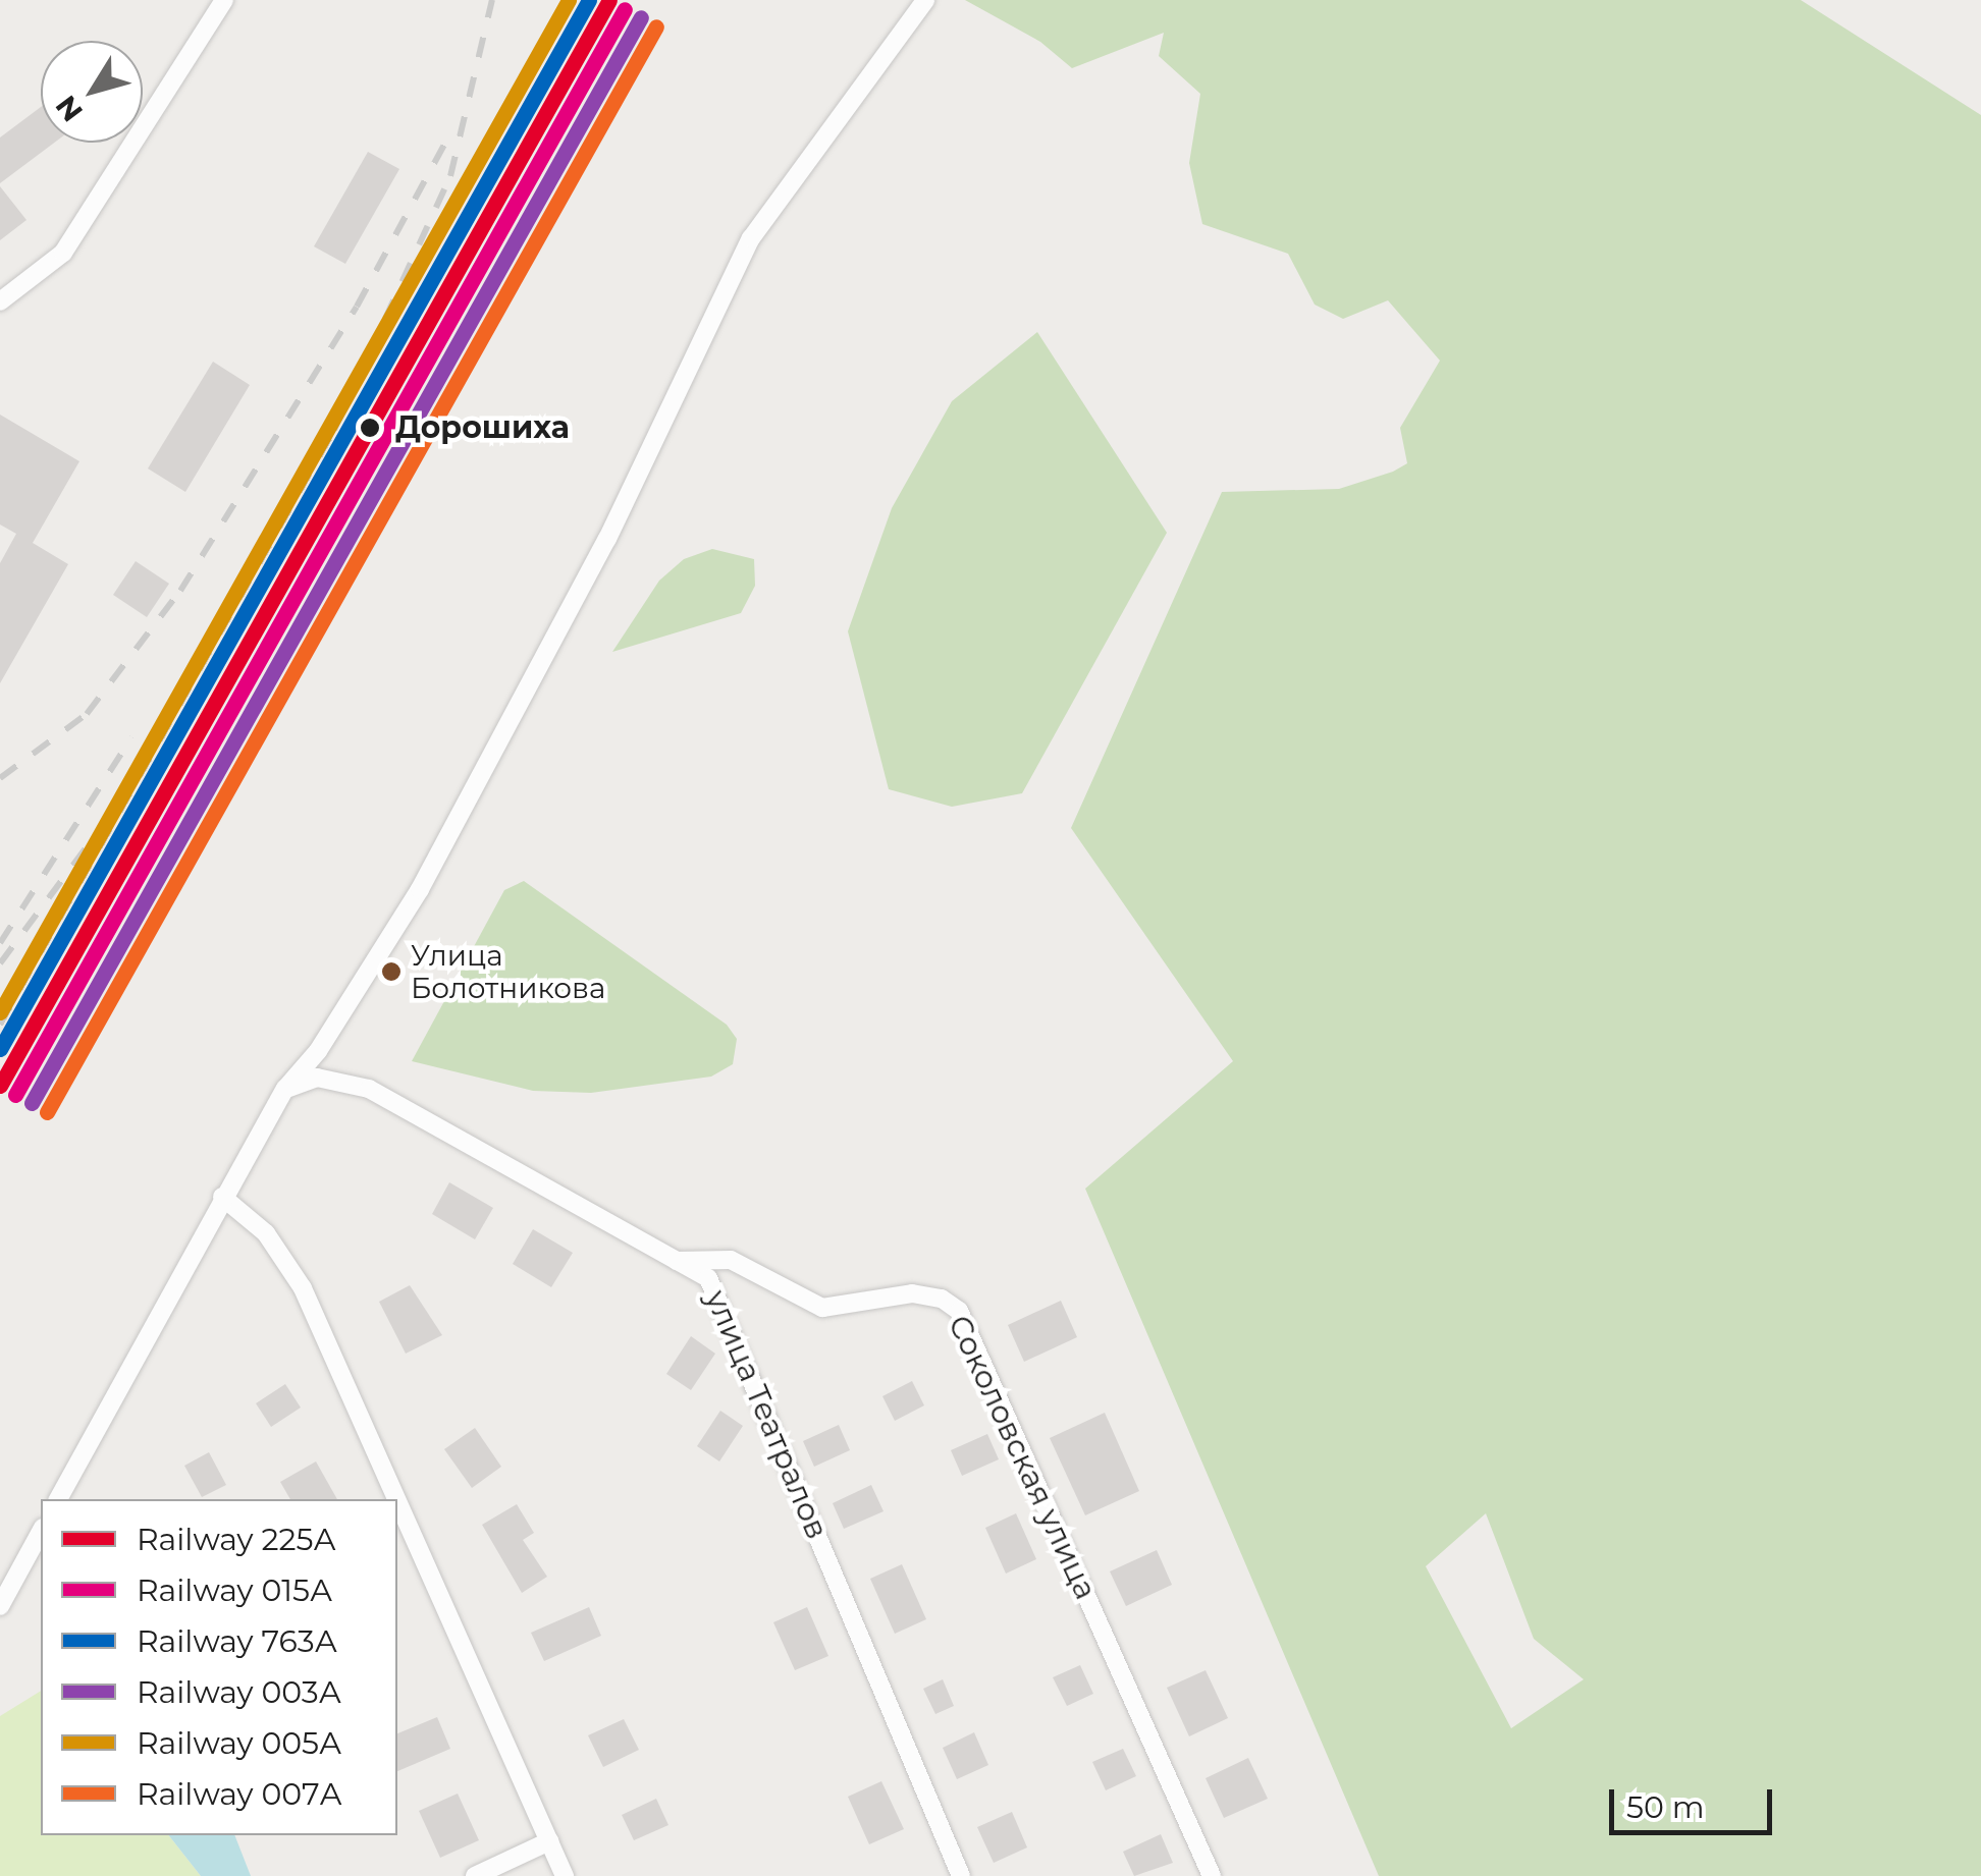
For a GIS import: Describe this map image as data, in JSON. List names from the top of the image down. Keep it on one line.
{"streets":{"street":["улица Театралов","Соколовская улица"]},"crossings":[["улица Театралов","Соколовская улица"]],"places":["Дорошиха","Улица Болотникова"],"lines":["rail line 225А","rail line 763А","rail line 005А","rail line 015А","rail line 003А","rail line 007А"],"legend":["Railway 225А","Railway 015А","Railway 763А","Railway 003А","Railway 005А","Railway 007А"],"scale_bar":"50 m","north":"bottom left"}
